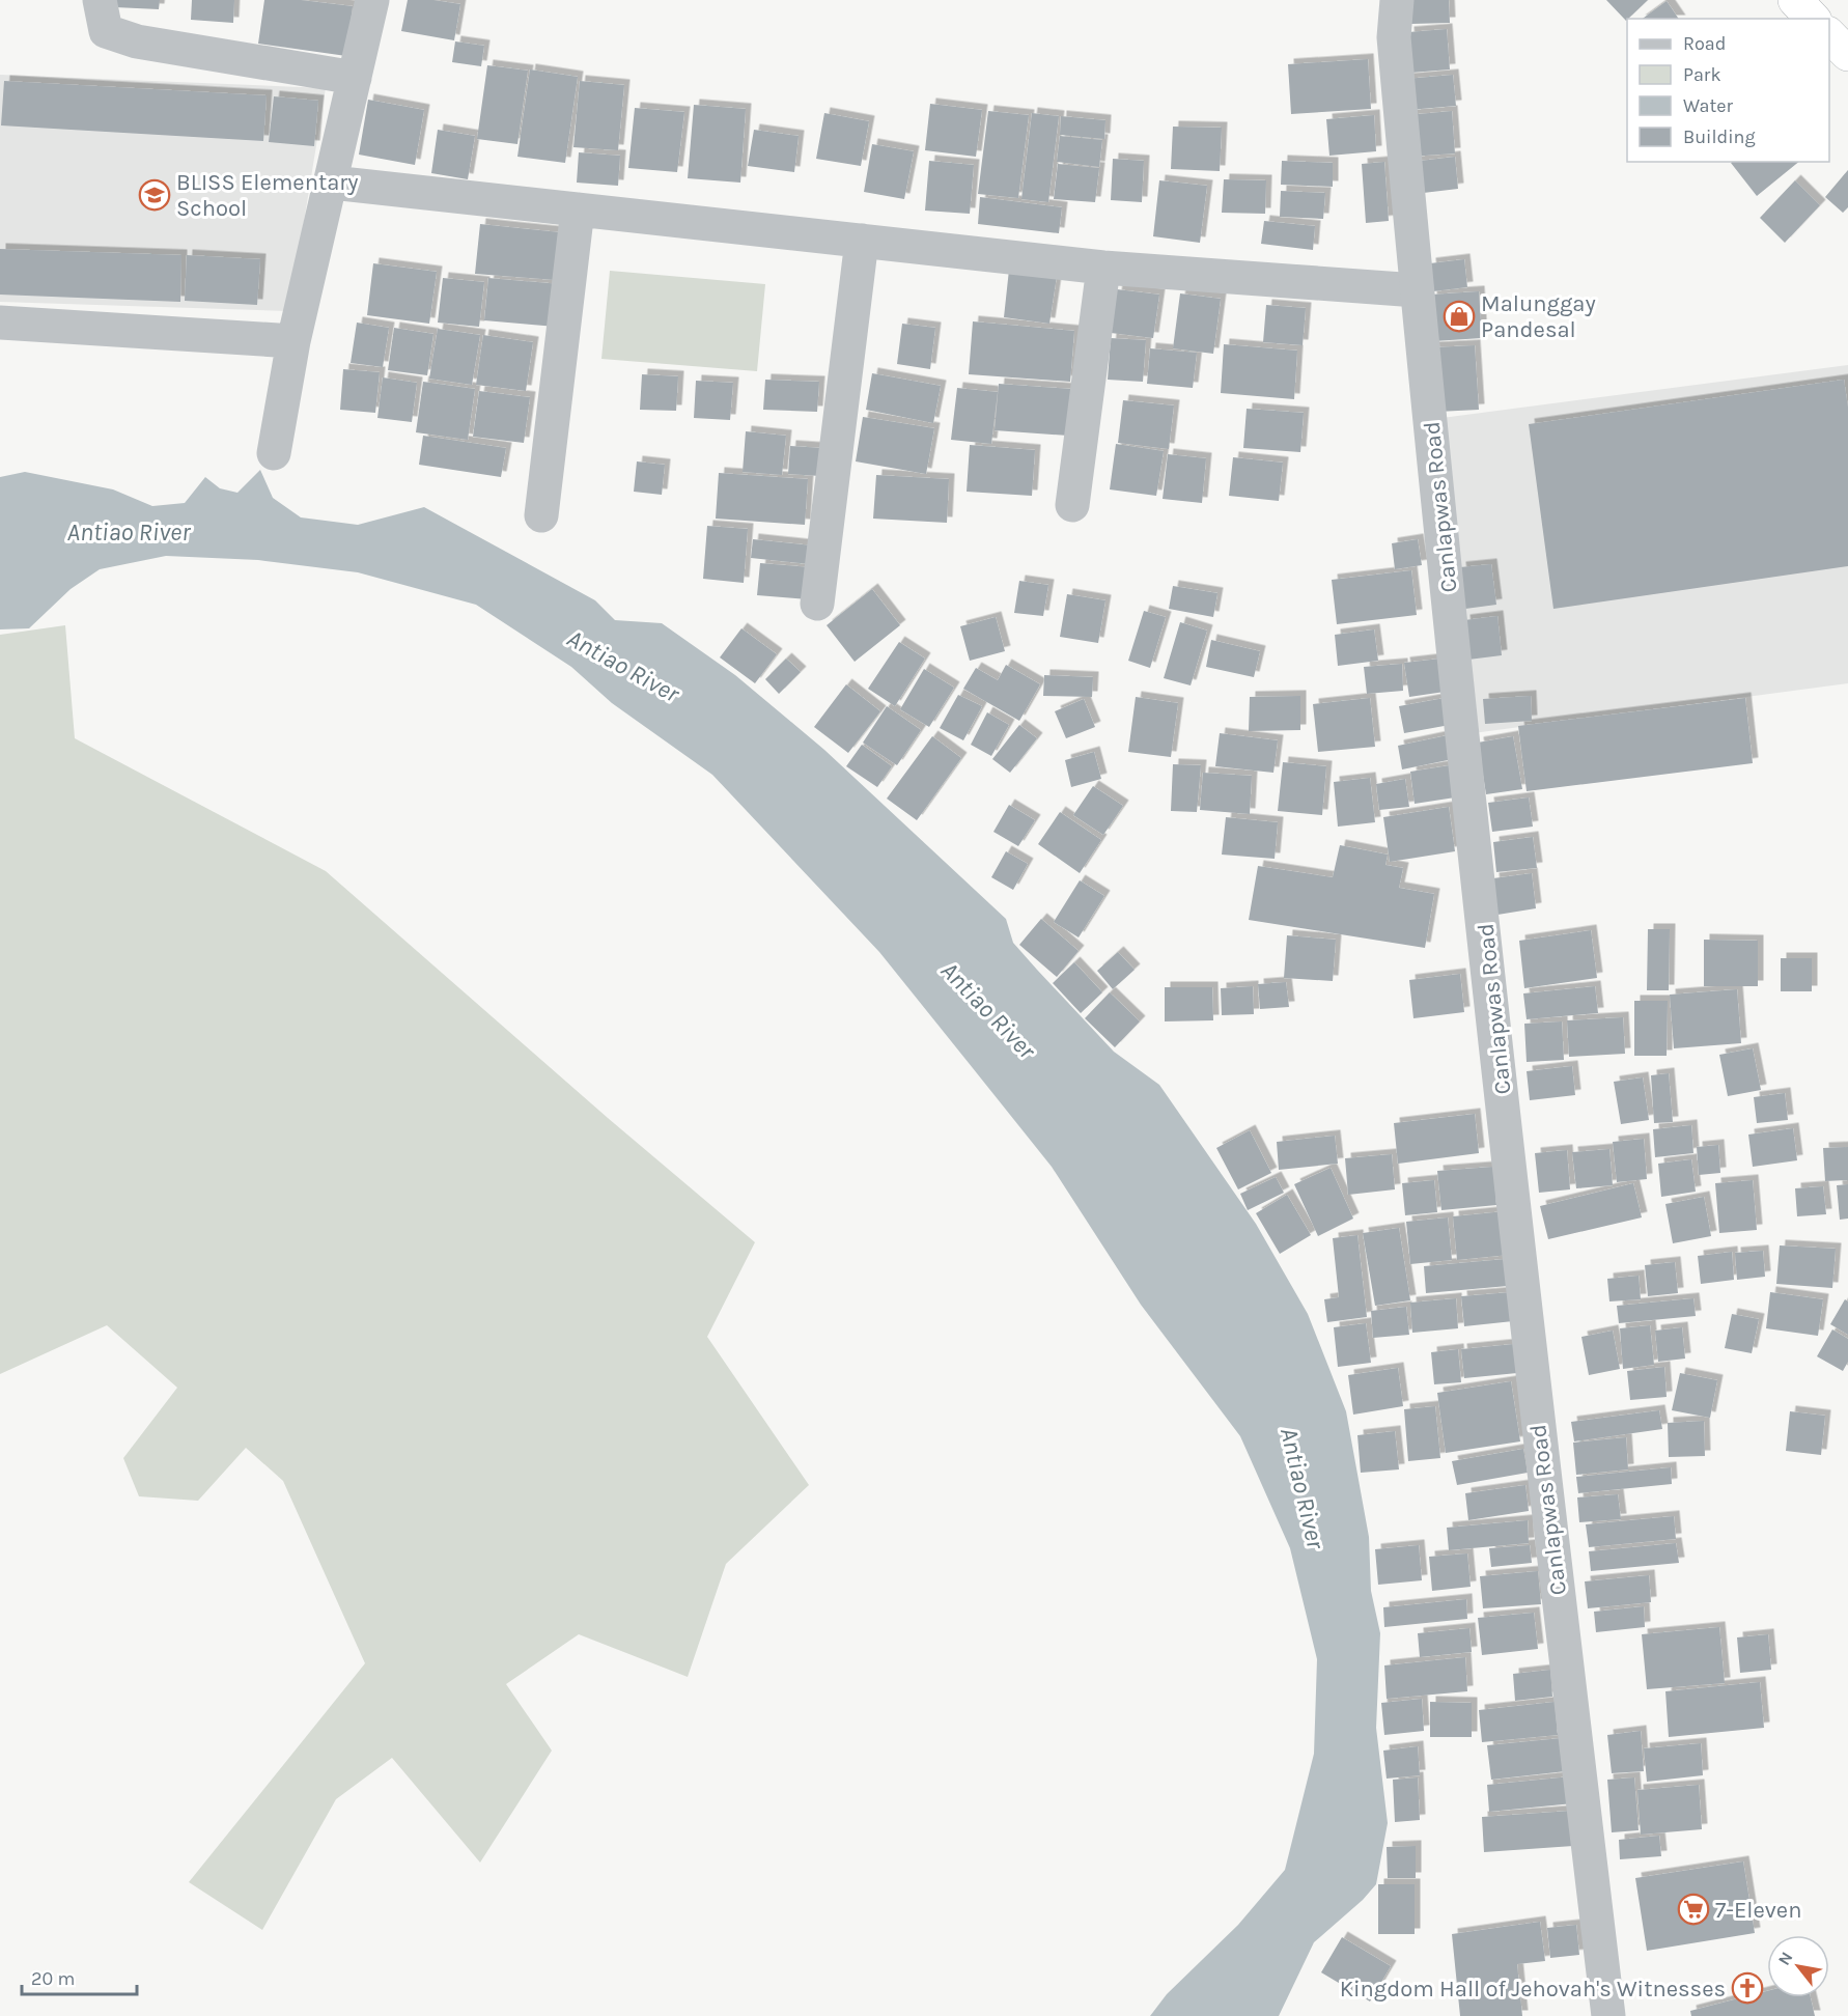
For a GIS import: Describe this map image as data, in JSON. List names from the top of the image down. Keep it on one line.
{"streets":{"street":["Canlapwas Road"]},"water":["Antiao River"],"places":{"school or university":["BLISS Elementary School"],"shop":["Malunggay Pandesal"],"supermarket":["7-Eleven"],"church":["Kingdom Hall of Jehovah's Witnesses"]},"legend":["Road","Park","Water","Building"],"scale_bar":"20 m","north":"top left"}
